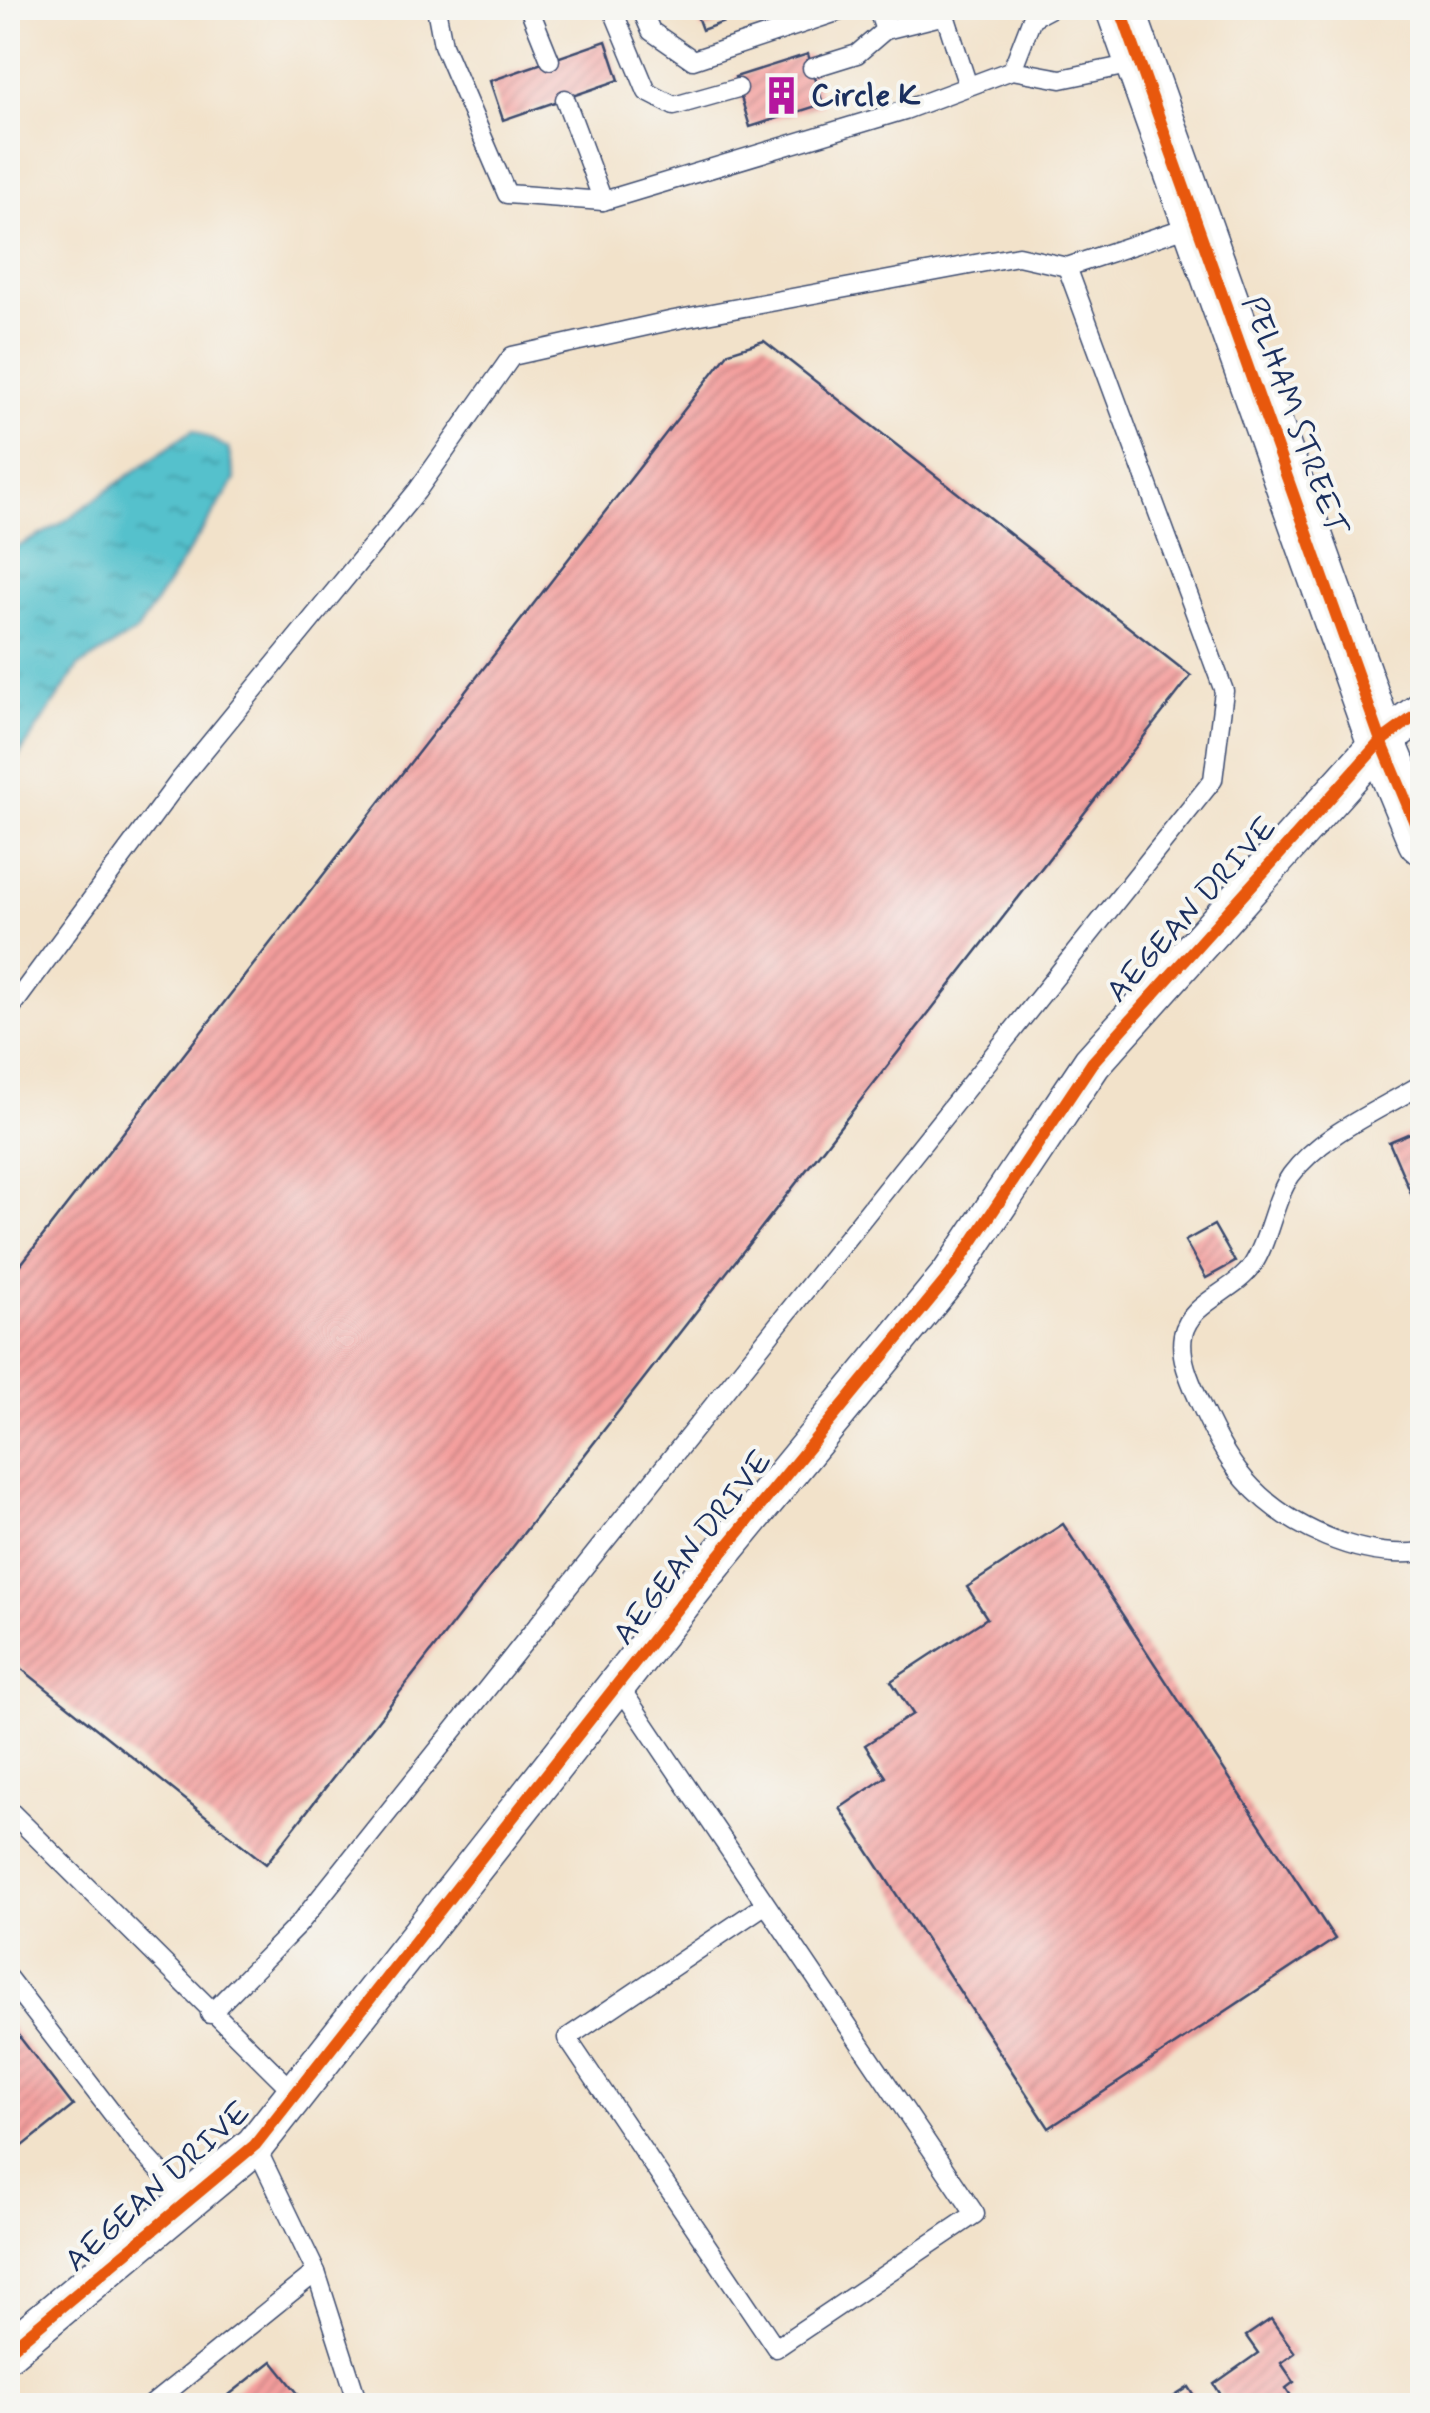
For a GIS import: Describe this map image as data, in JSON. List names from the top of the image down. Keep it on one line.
{"streets":{"street":["PELHAM STREET","AEGEAN DRIVE"]},"crossings":[["PELHAM STREET","AEGEAN DRIVE"]],"places":{"building":["Circle K"]}}
